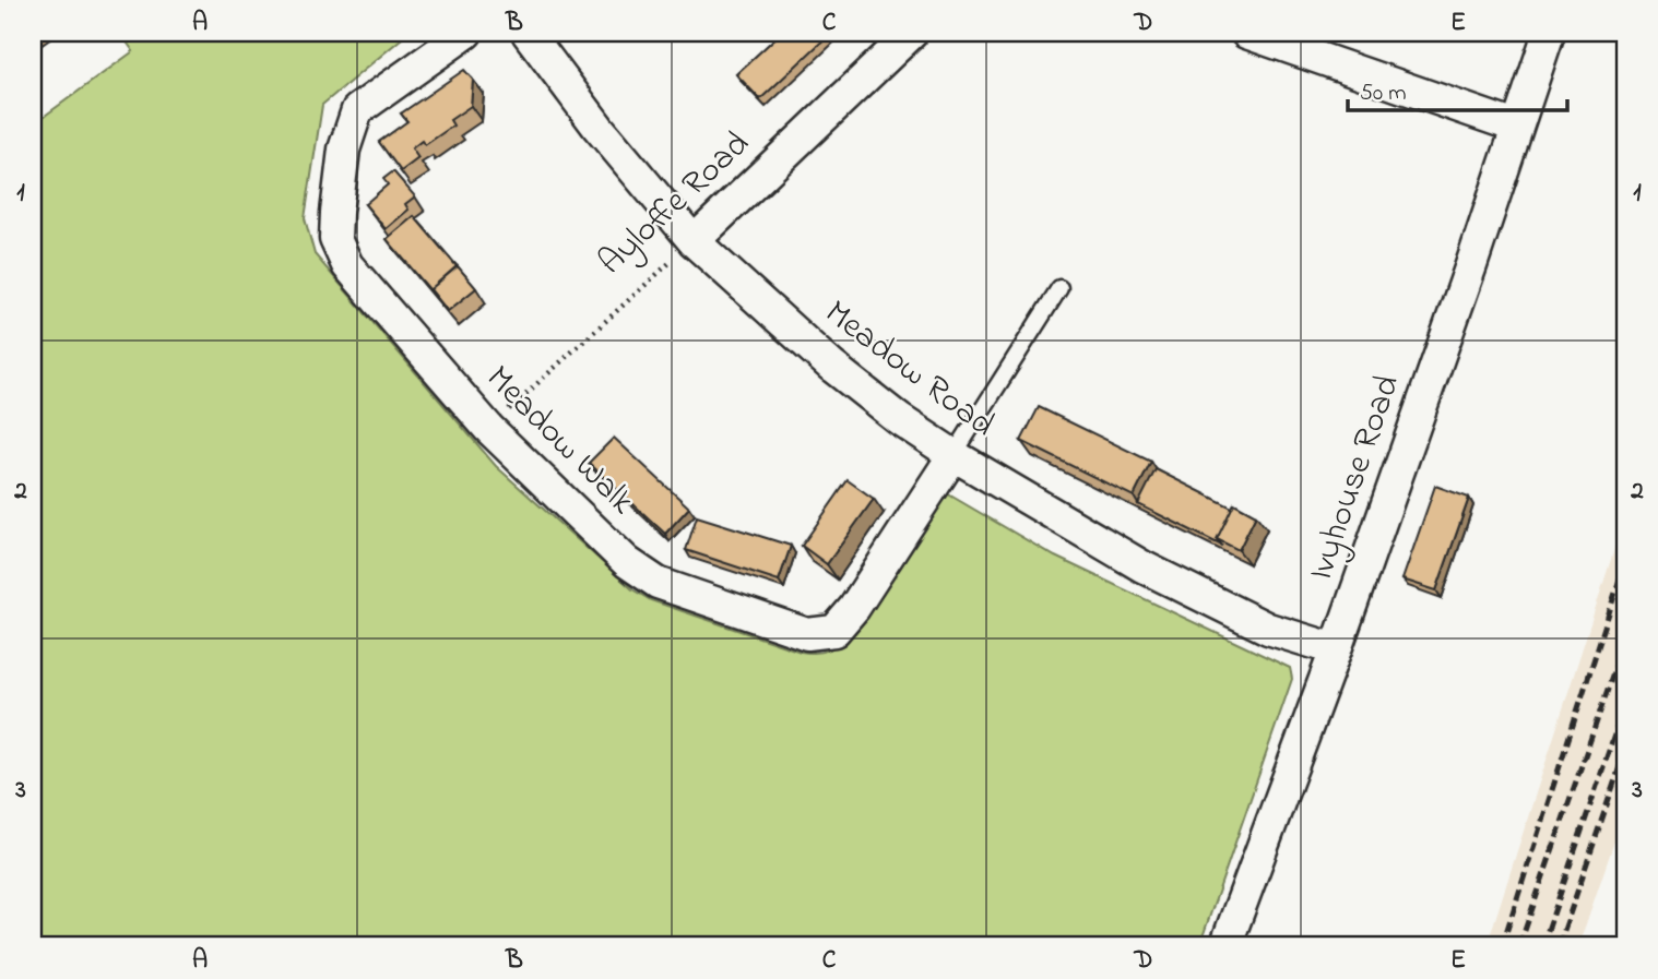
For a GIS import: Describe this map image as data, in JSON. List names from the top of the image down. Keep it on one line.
{"streets":{"street":["Ayloffe Road","Meadow Road","Meadow Walk","Ivyhouse Road"]},"crossings":[["Ayloffe Road","Meadow Road"],["Ayloffe Road","Meadow Walk"],["Meadow Road","Meadow Walk"],["Meadow Road","Ivyhouse Road"]],"scale_bar":"50 m","grid":{"columns":["A","B","C","D","E"],"rows":["1","2","3"]}}
